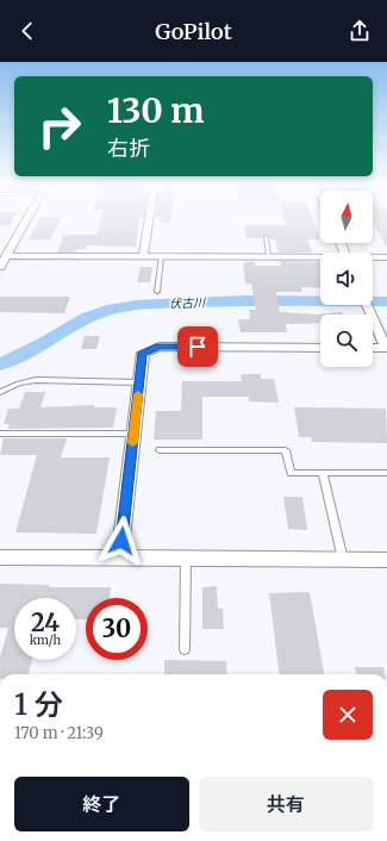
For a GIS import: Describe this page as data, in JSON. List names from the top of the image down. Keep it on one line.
{"water":["伏古川"],"north":"top","page":{"header":"GoPilot","turn":["130 m","右折"],"speed":"24 km/h","limit":"30","heading":["1 分","170 m · 21:39"],"buttons":["終了","共有"]}}
